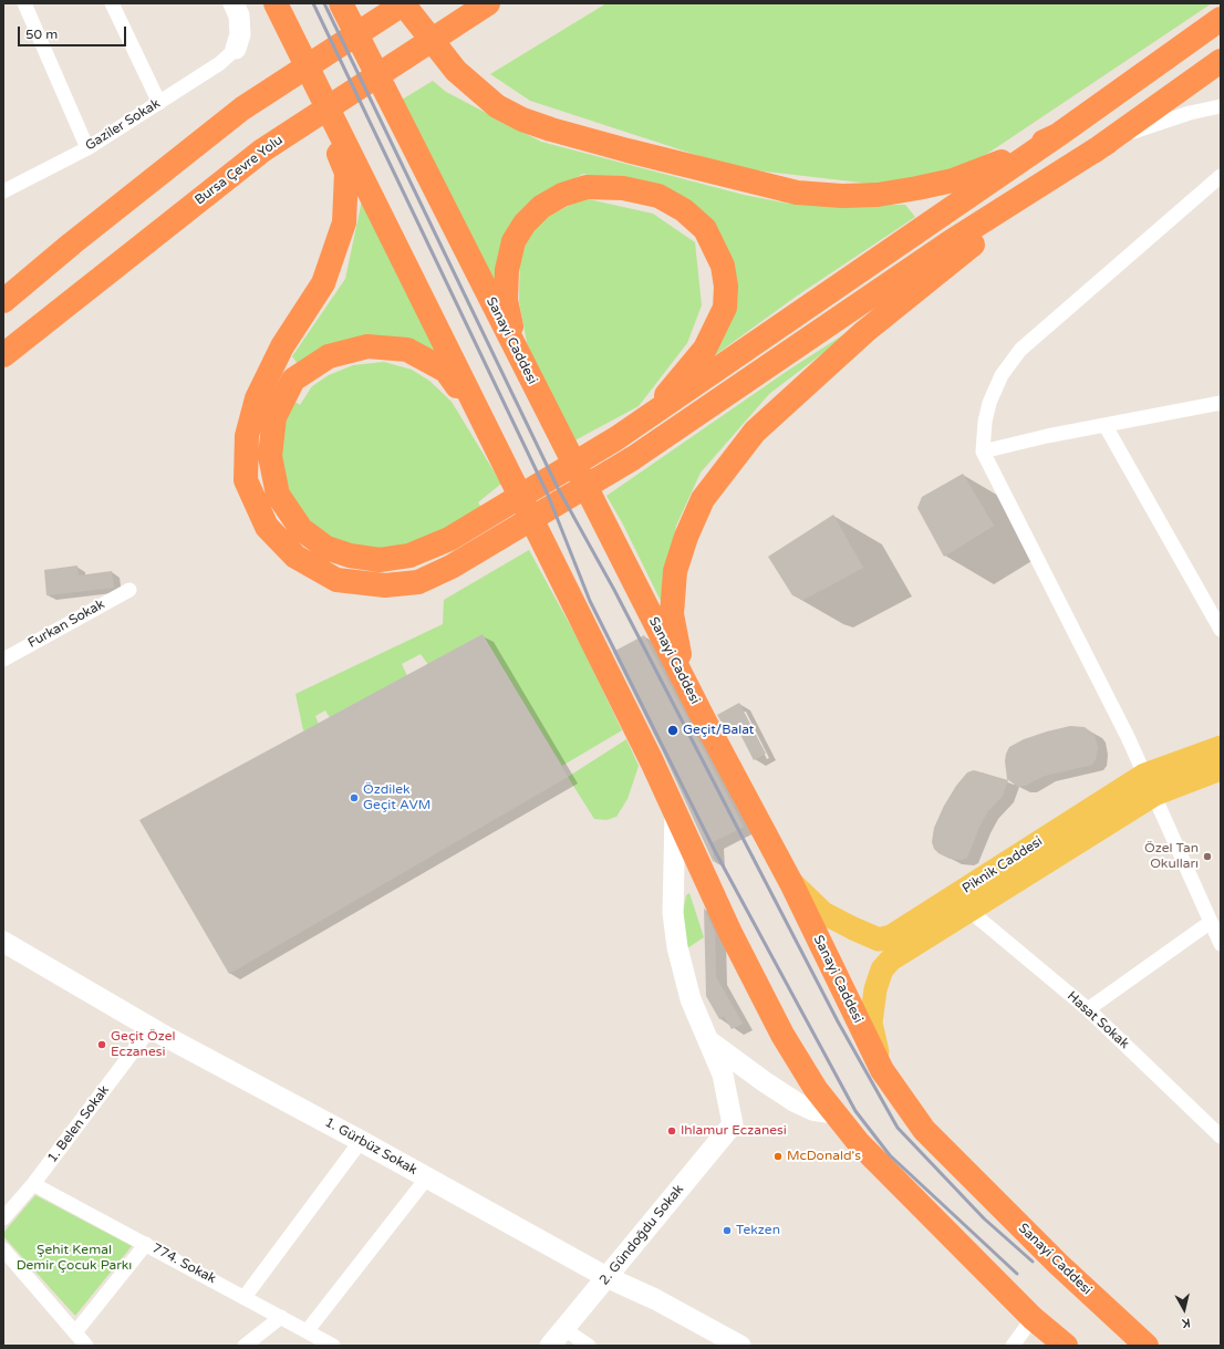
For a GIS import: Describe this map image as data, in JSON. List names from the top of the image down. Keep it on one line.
{"streets":{"highway":["Bursa Çevre Yolu","Sanayi Caddesi"],"main road":["Piknik Caddesi","1. Gürbüz Sokak","2. Gündoğdu Sokak"],"street":["Gaziler Sokak","Furkan Sokak","Hasat Sokak","1. Belen Sokak","774. Sokak"]},"crossings":[["Sanayi Caddesi","Piknik Caddesi"],["Piknik Caddesi","Hasat Sokak"],["1. Belen Sokak","1. Gürbüz Sokak"],["1. Belen Sokak","774. Sokak"],["1. Gürbüz Sokak","2. Gündoğdu Sokak"]],"parks":["Şehit Kemal Demir Çocuk Parkı"],"places":["Geçit/Balat","Özdilek Geçit AVM","Özel Tan Okulları","Geçit Özel Eczanesi","Ihlamur Eczanesi","McDonald's","Tekzen"],"scale_bar":"50 m","north":"bottom"}
